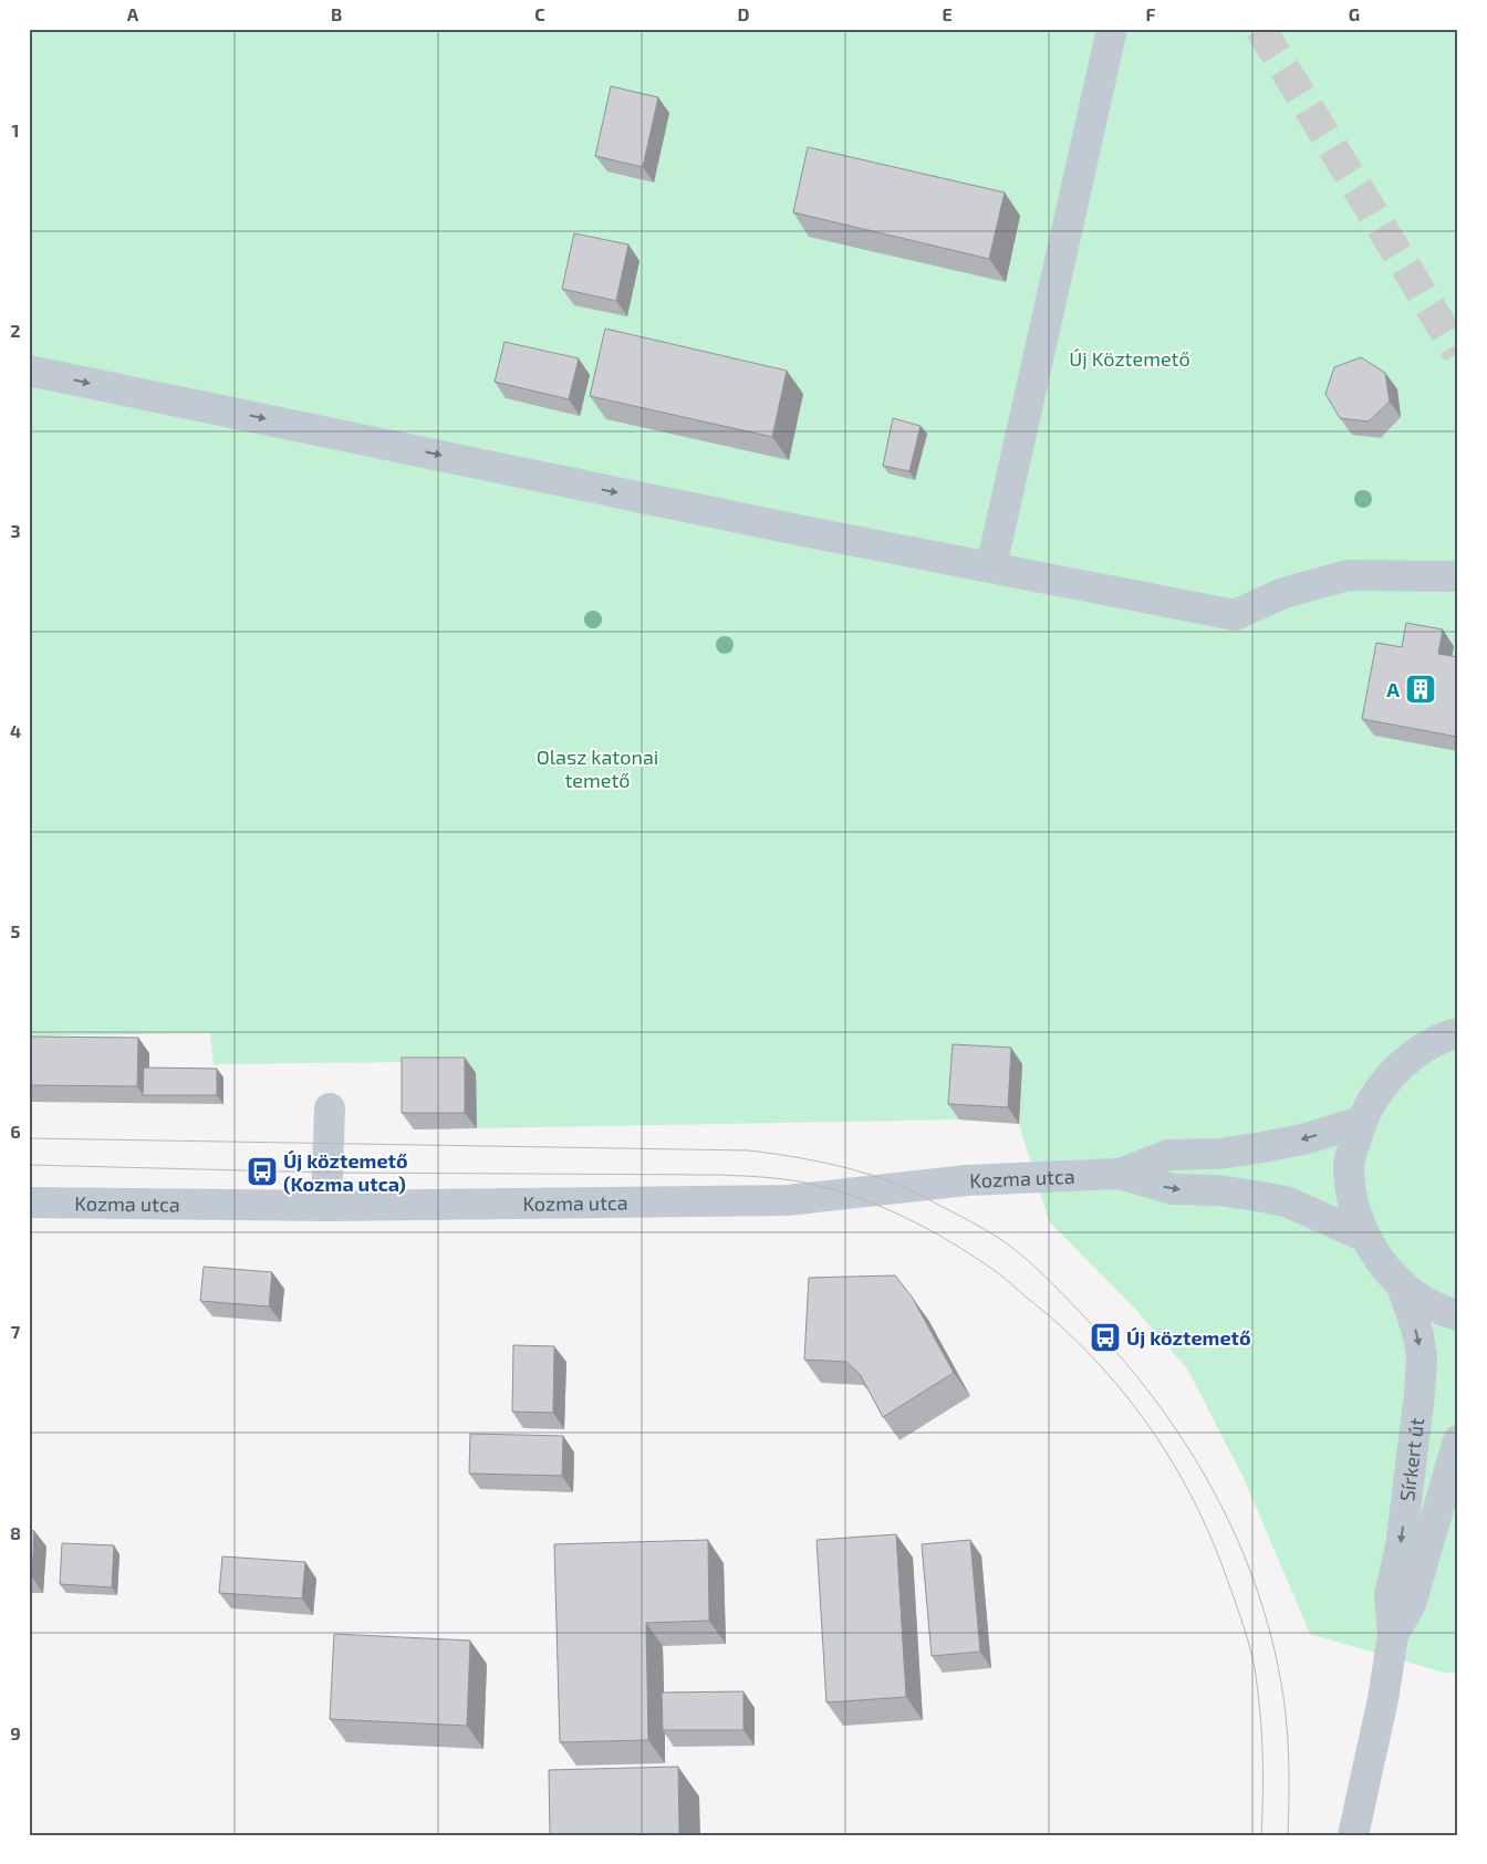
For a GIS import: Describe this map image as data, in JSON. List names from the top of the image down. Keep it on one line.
{"streets":{"street":["Kozma utca","Sírkert út"]},"parks":["Új Köztemető","Olasz katonai temető"],"places":{"building":["A"],"bus stop":["Új köztemető (Kozma utca)","Új köztemető"]},"grid":{"columns":["A","B","C","D","E","F","G"],"rows":["1","2","3","4","5","6","7","8","9"]}}
